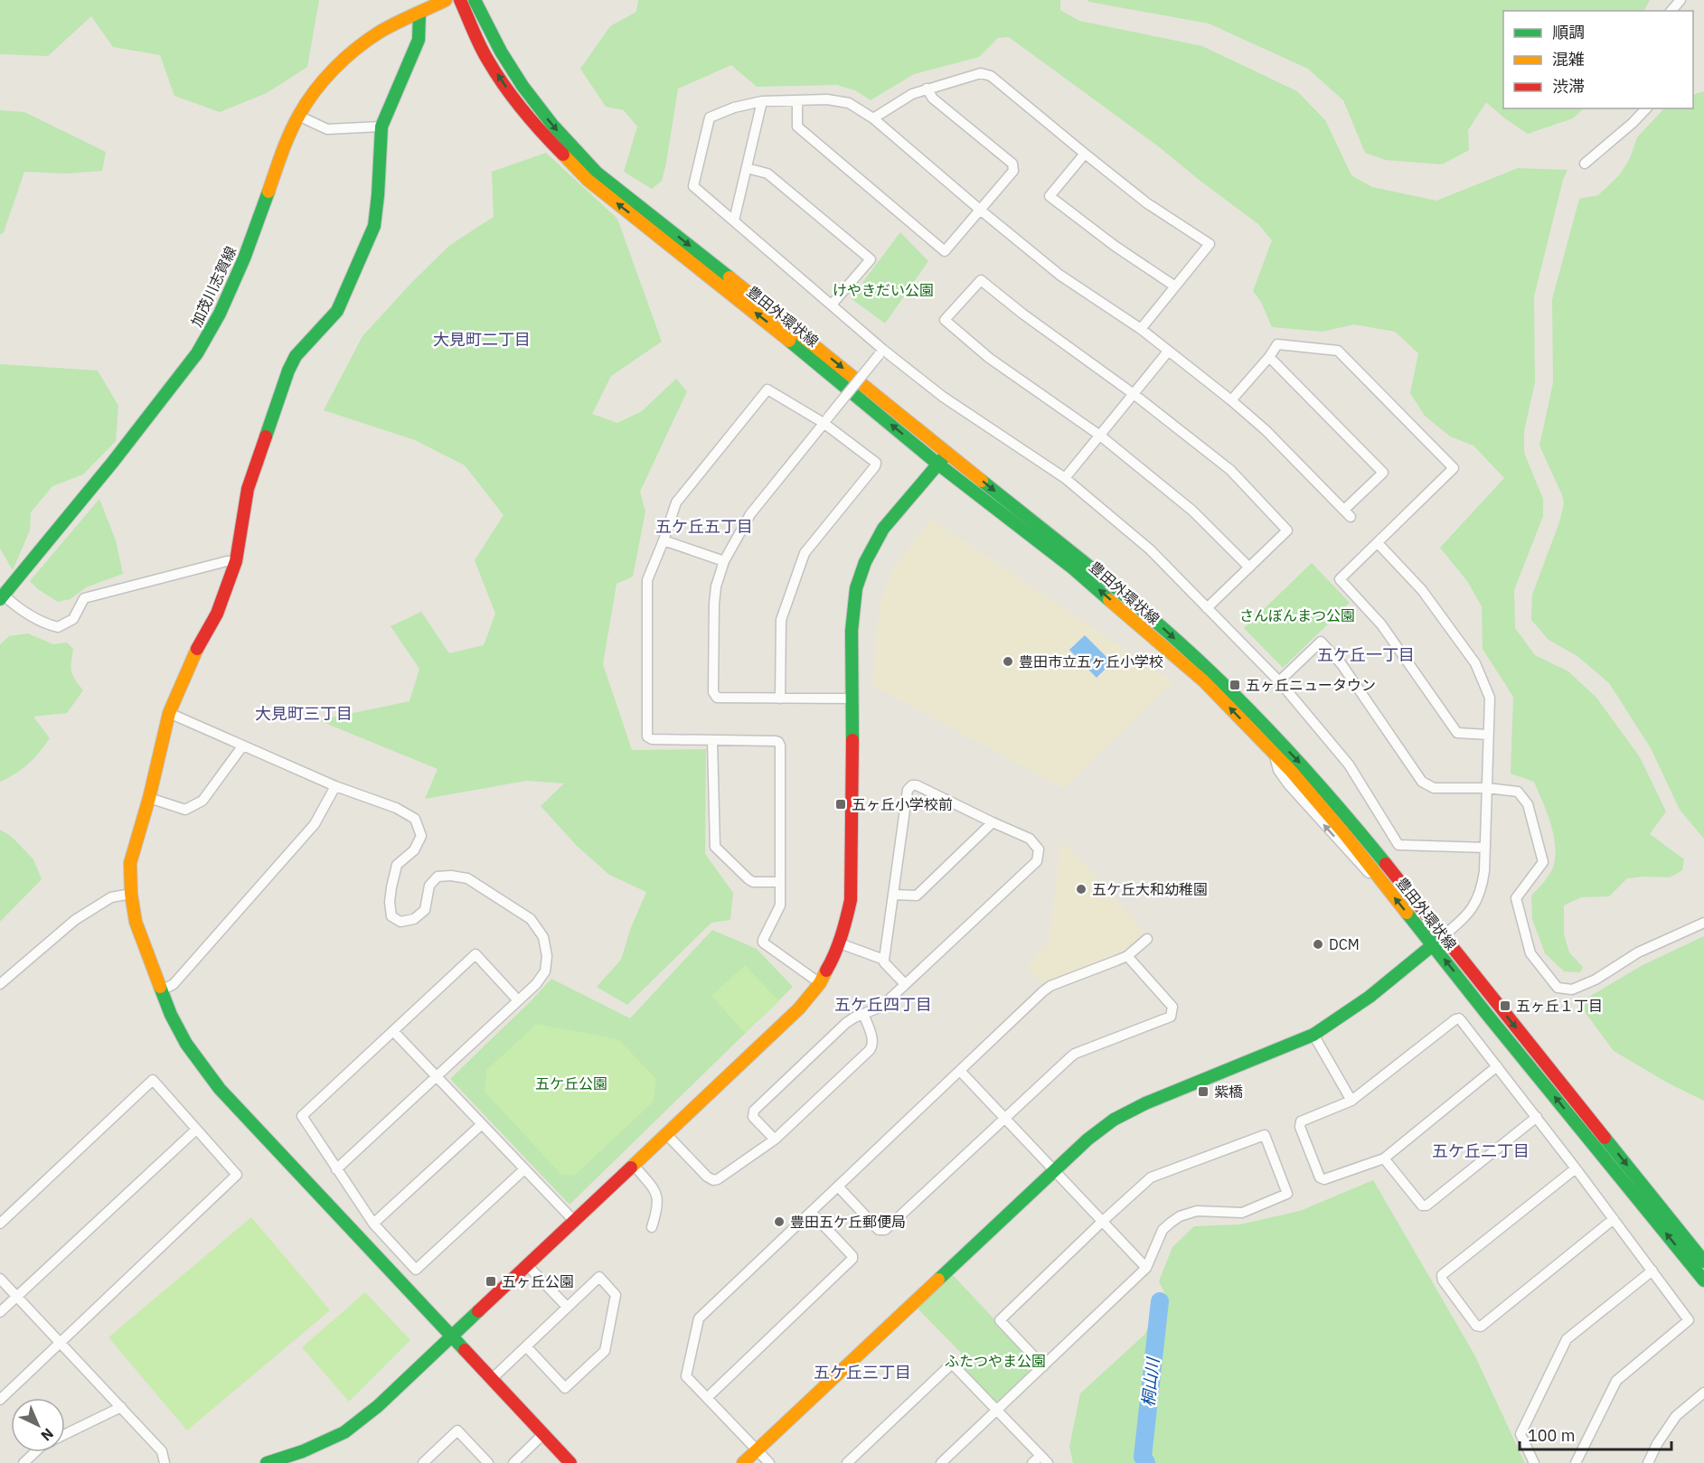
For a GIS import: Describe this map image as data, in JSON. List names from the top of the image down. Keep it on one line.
{"streets":{"street":["加茂川志賀線","豊田外環状線"]},"districts":["大見町二丁目","五ケ丘五丁目","五ケ丘一丁目","大見町三丁目","五ケ丘四丁目","五ケ丘二丁目","五ケ丘三丁目"],"water":["桐山川"],"parks":["けやきだい公園","さんぼんまつ公園","五ケ丘公園","ふたつやま公園"],"places":{"other":["豊田市立五ヶ丘小学校","五ケ丘大和幼稚園","DCM","豊田五ケ丘郵便局"],"transit":["五ヶ丘ニュータウン","五ヶ丘小学校前","五ヶ丘１丁目","紫橋","五ヶ丘公園"]},"legend":["順調","混雑","渋滞"],"scale_bar":"100 m","north":"bottom right"}
